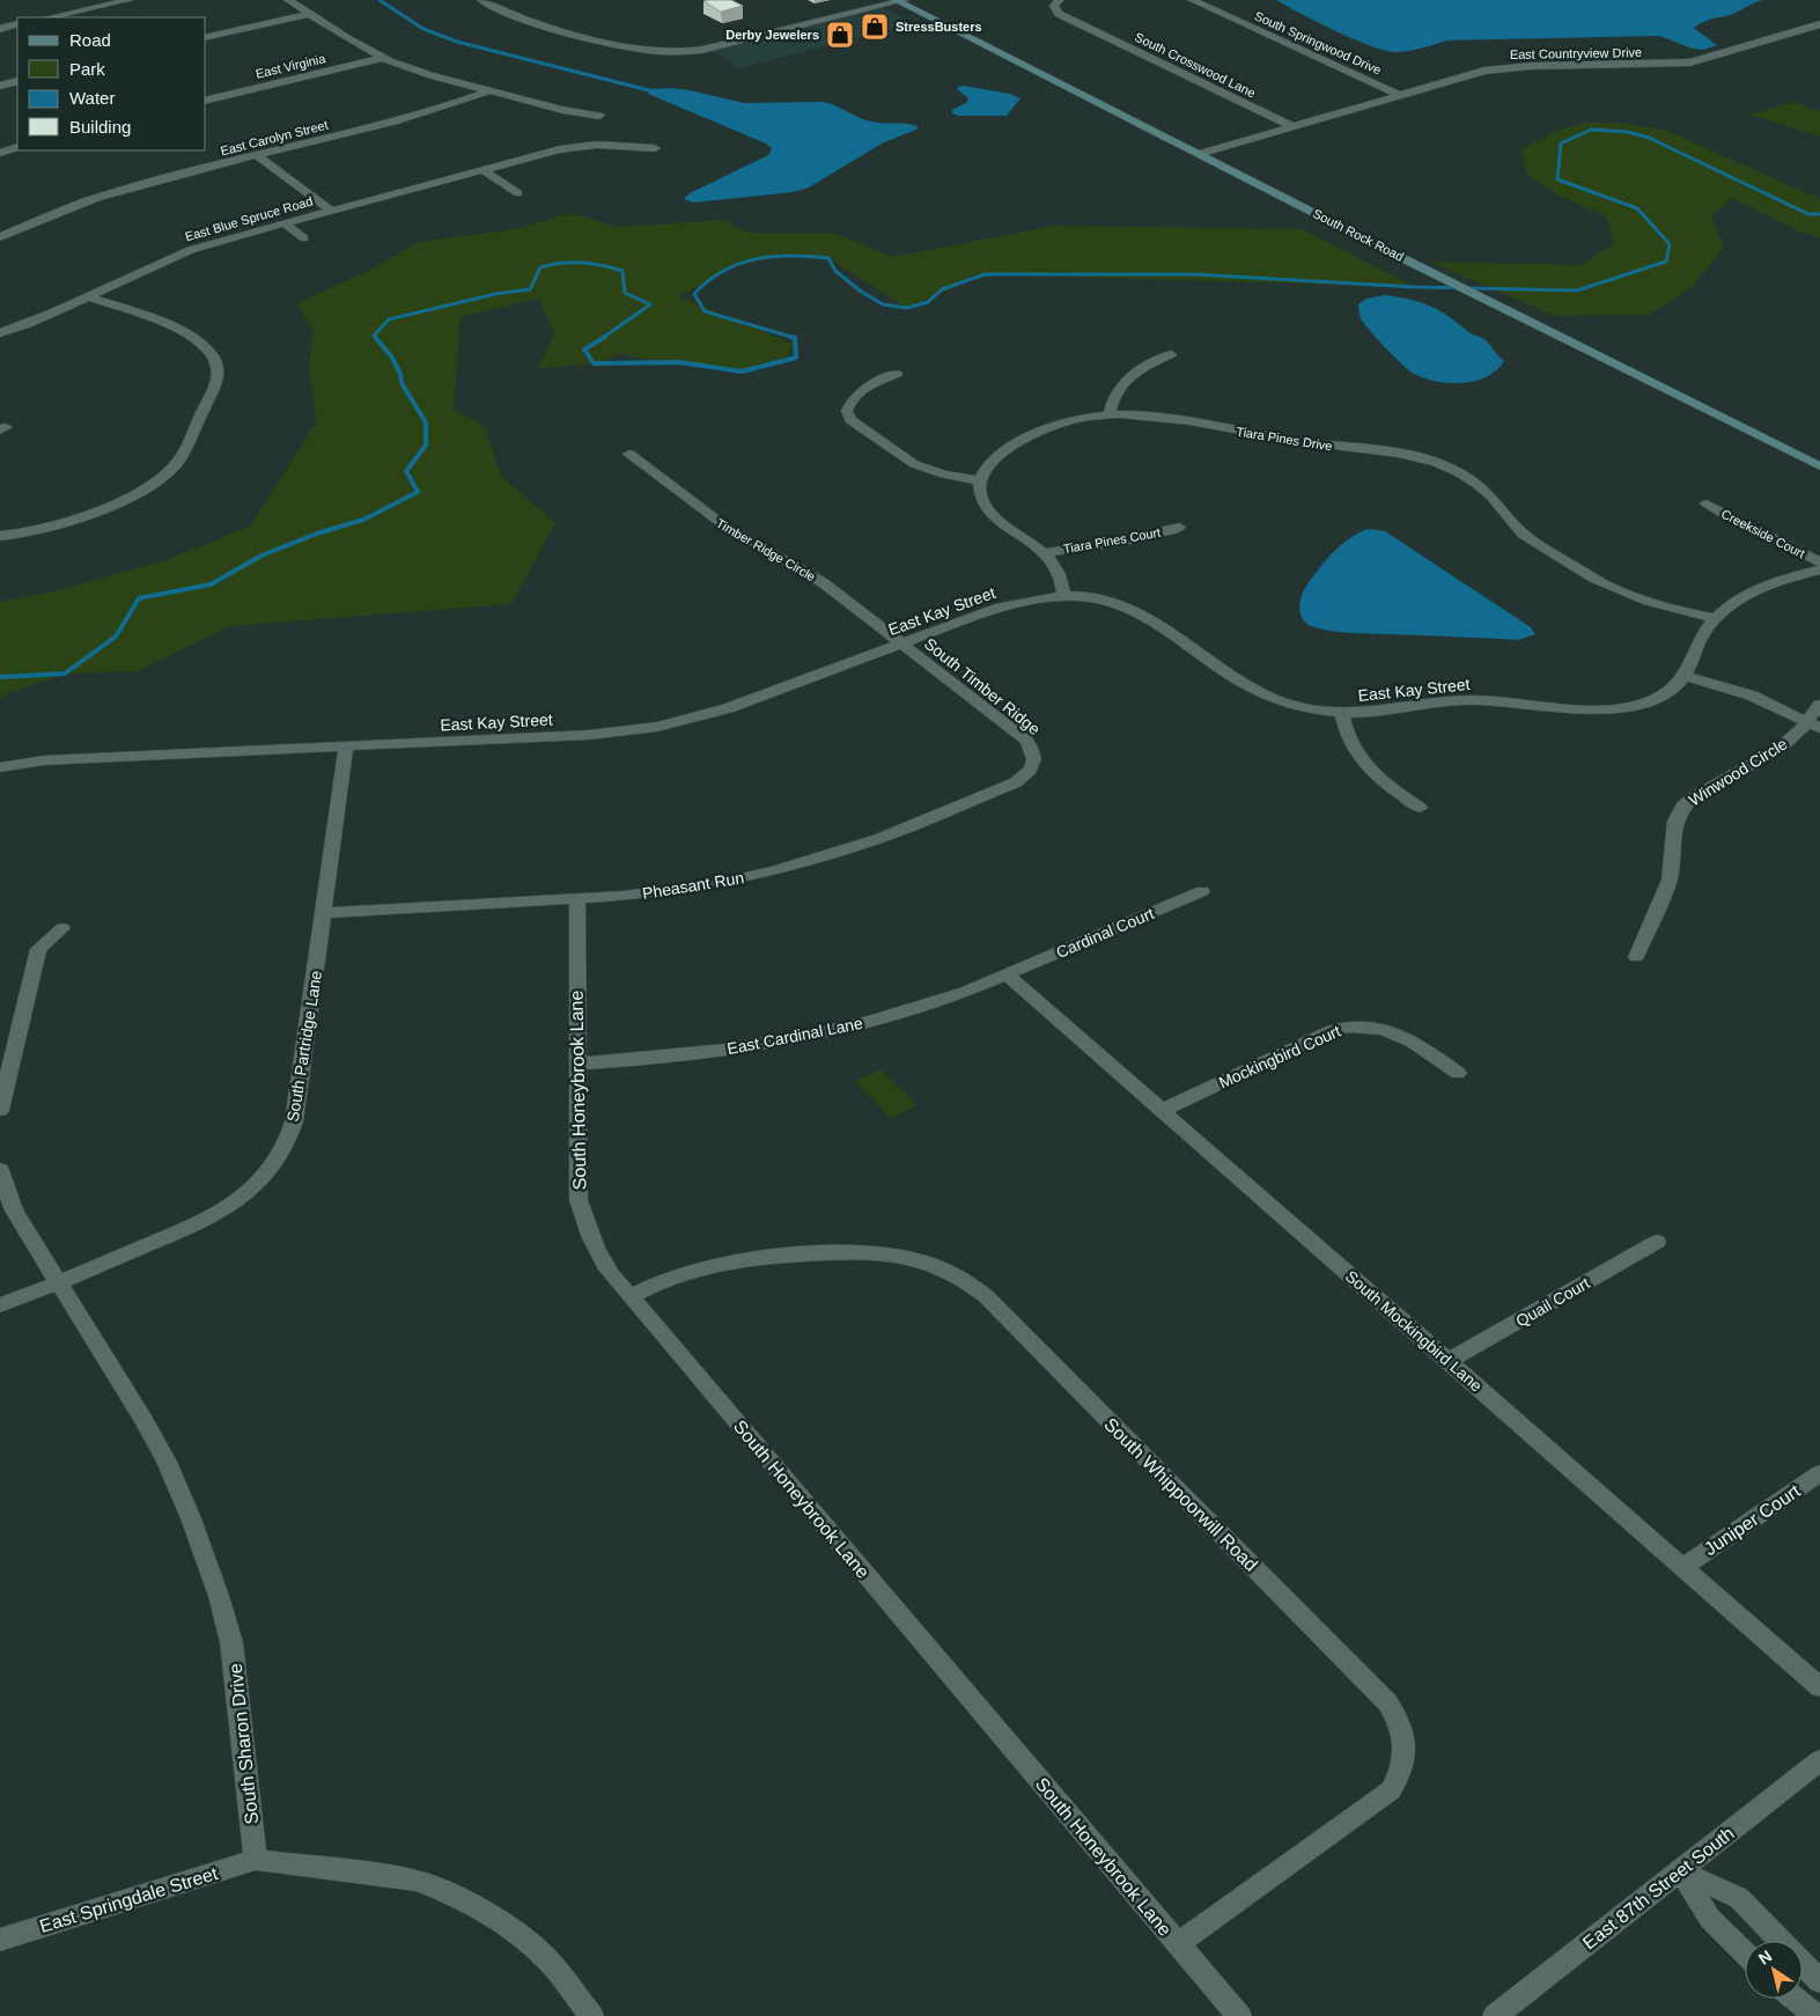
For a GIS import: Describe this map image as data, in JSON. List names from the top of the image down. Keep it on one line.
{"streets":{"main road":["South Rock Road"],"street":["South Springwood Drive","East Countryview Drive","South Crosswood Lane","East Virginia","East Carolyn Street","East Blue Spruce Road","Tiara Pines Drive","Creekside Court","Tiara Pines Court","Timber Ridge Circle","East Kay Street","South Timber Ridge","Winwood Circle","Pheasant Run","Cardinal Court","East Cardinal Lane","South Partridge Lane","Mockingbird Court","South Honeybrook Lane","Quail Court","South Mockingbird Lane","South Whippoorwill Road","Juniper Court","South Sharon Drive","East 87th Street South","East Springdale Street"]},"crossings":[["South Springwood Drive","East Countryview Drive"],["East Countryview Drive","South Crosswood Lane"],["East Countryview Drive","South Rock Road"],["Tiara Pines Drive","East Kay Street"],["Timber Ridge Circle","East Kay Street"],["Timber Ridge Circle","South Timber Ridge"],["East Kay Street","South Timber Ridge"],["East Kay Street","South Partridge Lane"],["South Timber Ridge","Pheasant Run"],["Pheasant Run","South Partridge Lane"],["Pheasant Run","South Honeybrook Lane"],["Cardinal Court","East Cardinal Lane"],["Cardinal Court","South Mockingbird Lane"],["East Cardinal Lane","South Honeybrook Lane"],["East Cardinal Lane","South Mockingbird Lane"],["South Partridge Lane","South Sharon Drive"],["Mockingbird Court","South Mockingbird Lane"],["South Honeybrook Lane","South Whippoorwill Road"],["Quail Court","South Mockingbird Lane"],["South Mockingbird Lane","Juniper Court"],["South Sharon Drive","East Springdale Street"]],"places":{"shop":["StressBusters","Derby Jewelers"]},"legend":["Road","Park","Water","Building"],"north":"top left"}
